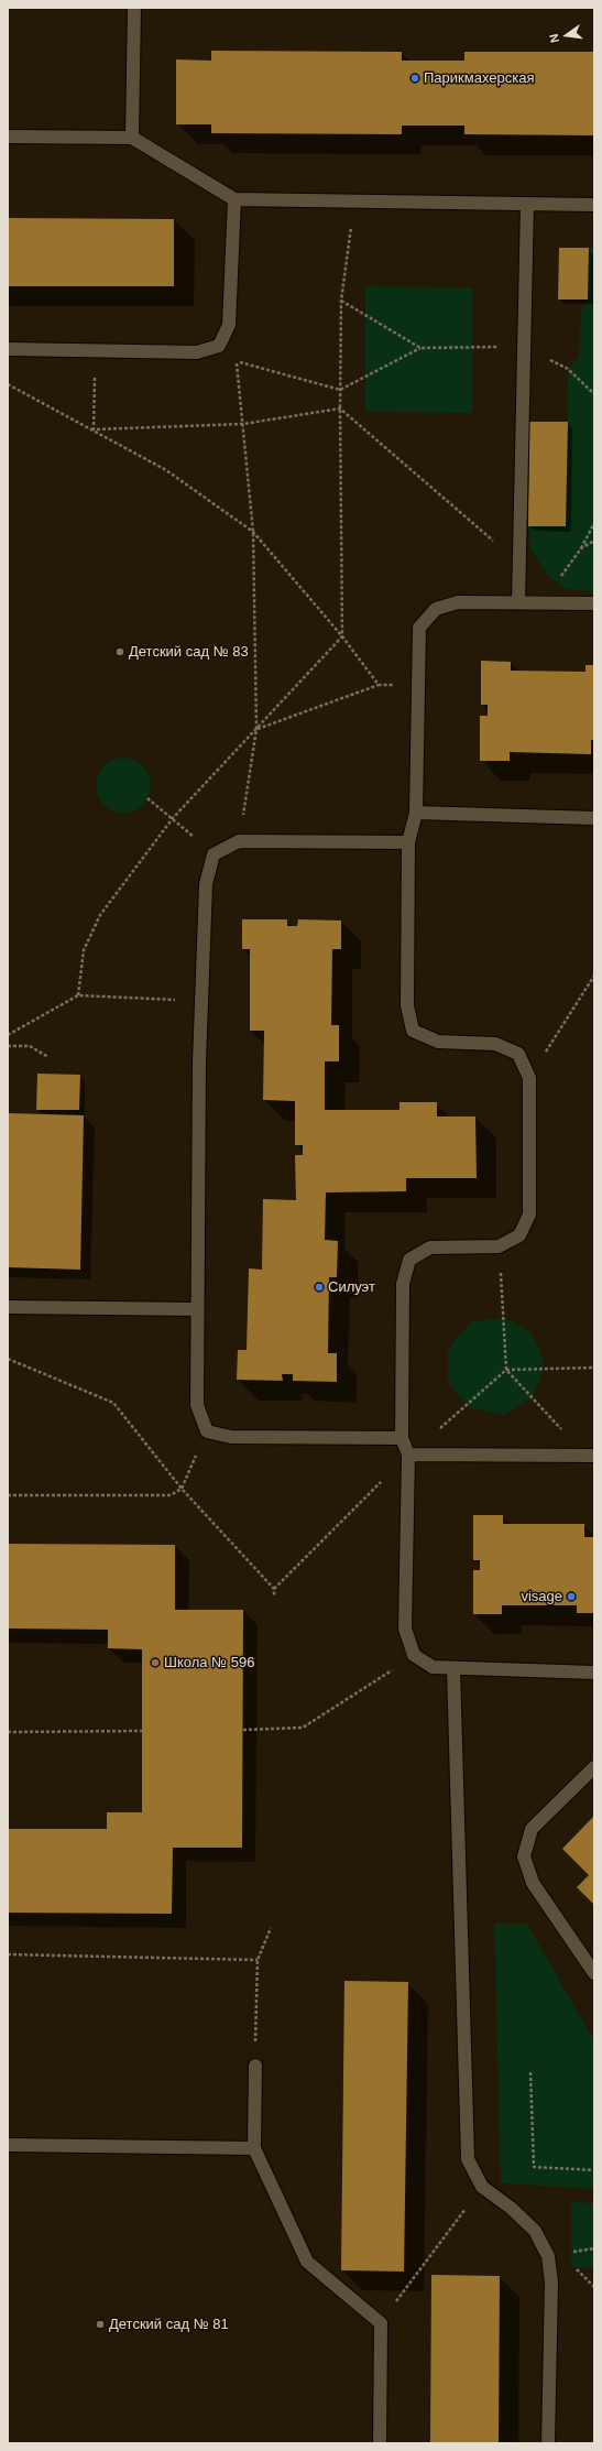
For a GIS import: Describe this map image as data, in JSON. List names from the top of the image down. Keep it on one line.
{"places":["Парикмахерская","Детский сад № 83","Силуэт","visage","Школа № 596","Детский сад № 81"],"north":"left"}
